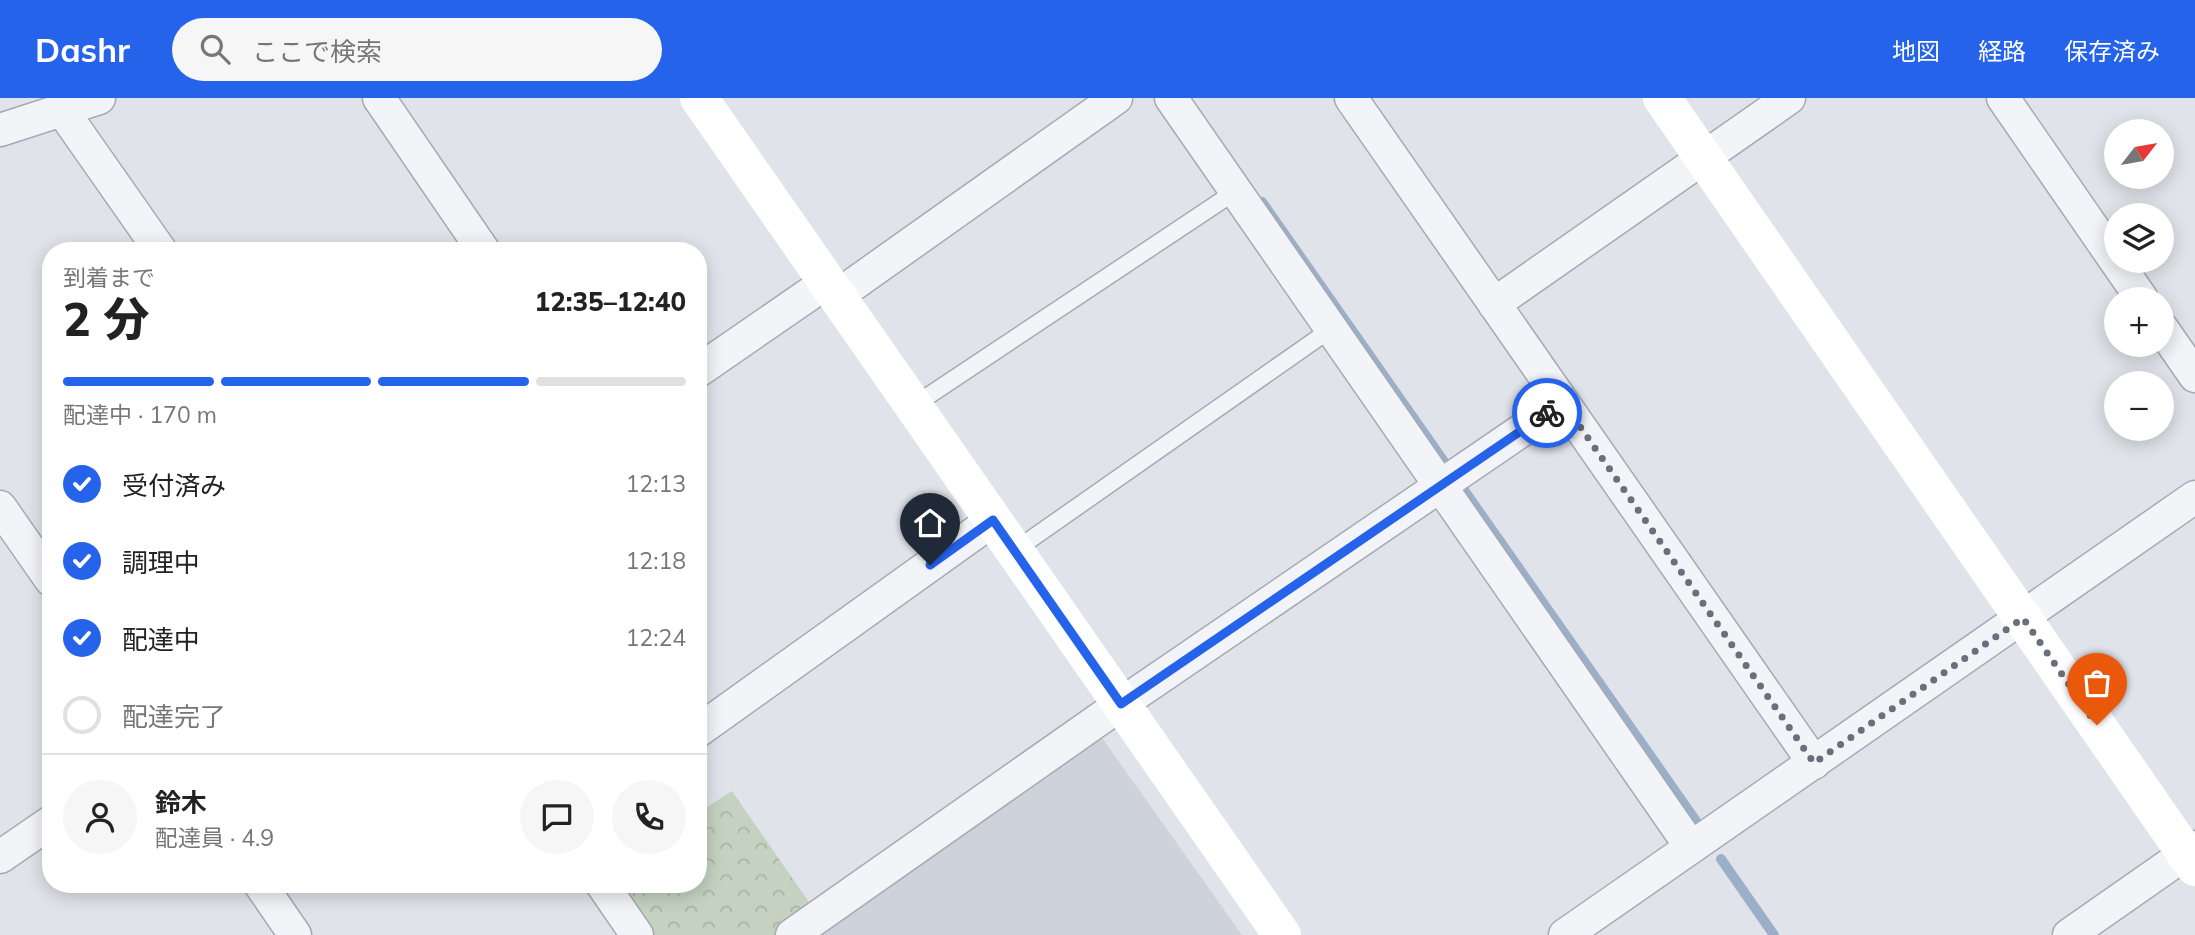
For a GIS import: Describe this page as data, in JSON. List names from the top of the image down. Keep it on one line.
{"north":"top right","page":{"header":"Dashr","search":"ここで検索","nav":["地図","経路","保存済み"],"map_buttons":["+","−"],"heading":["2 分","到着まで","12:35–12:40"],"panel":["鈴木","配達員 · 4.9"],"bar":"配達中 · 170 m","list":[["受付済み","12:13"],["調理中","12:18"],["配達中","12:24"],"配達完了"]}}
